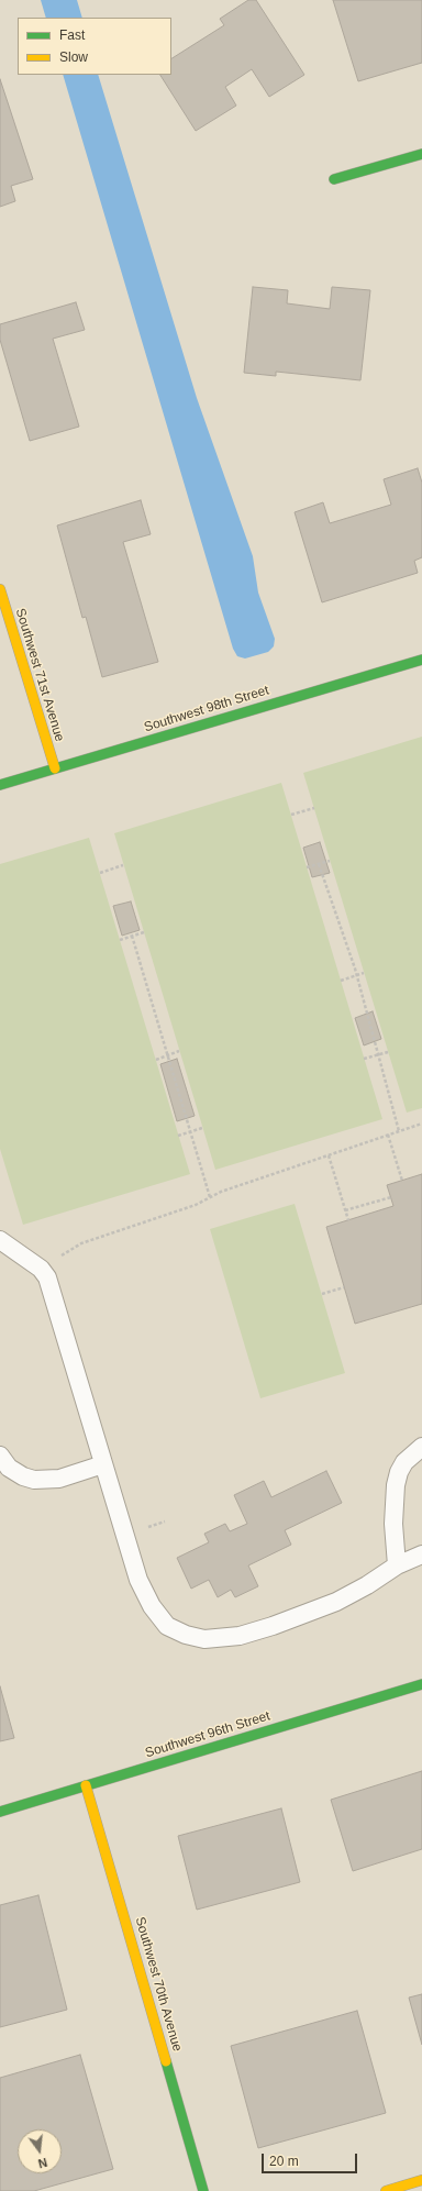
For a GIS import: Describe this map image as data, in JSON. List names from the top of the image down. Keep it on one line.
{"streets":{"street":["Southwest 71st Avenue","Southwest 98th Street","Southwest 96th Street","Southwest 70th Avenue"]},"crossings":[["Southwest 71st Avenue","Southwest 98th Street"],["Southwest 96th Street","Southwest 70th Avenue"]],"legend":["Fast","Slow"],"scale_bar":"20 m","north":"bottom"}
